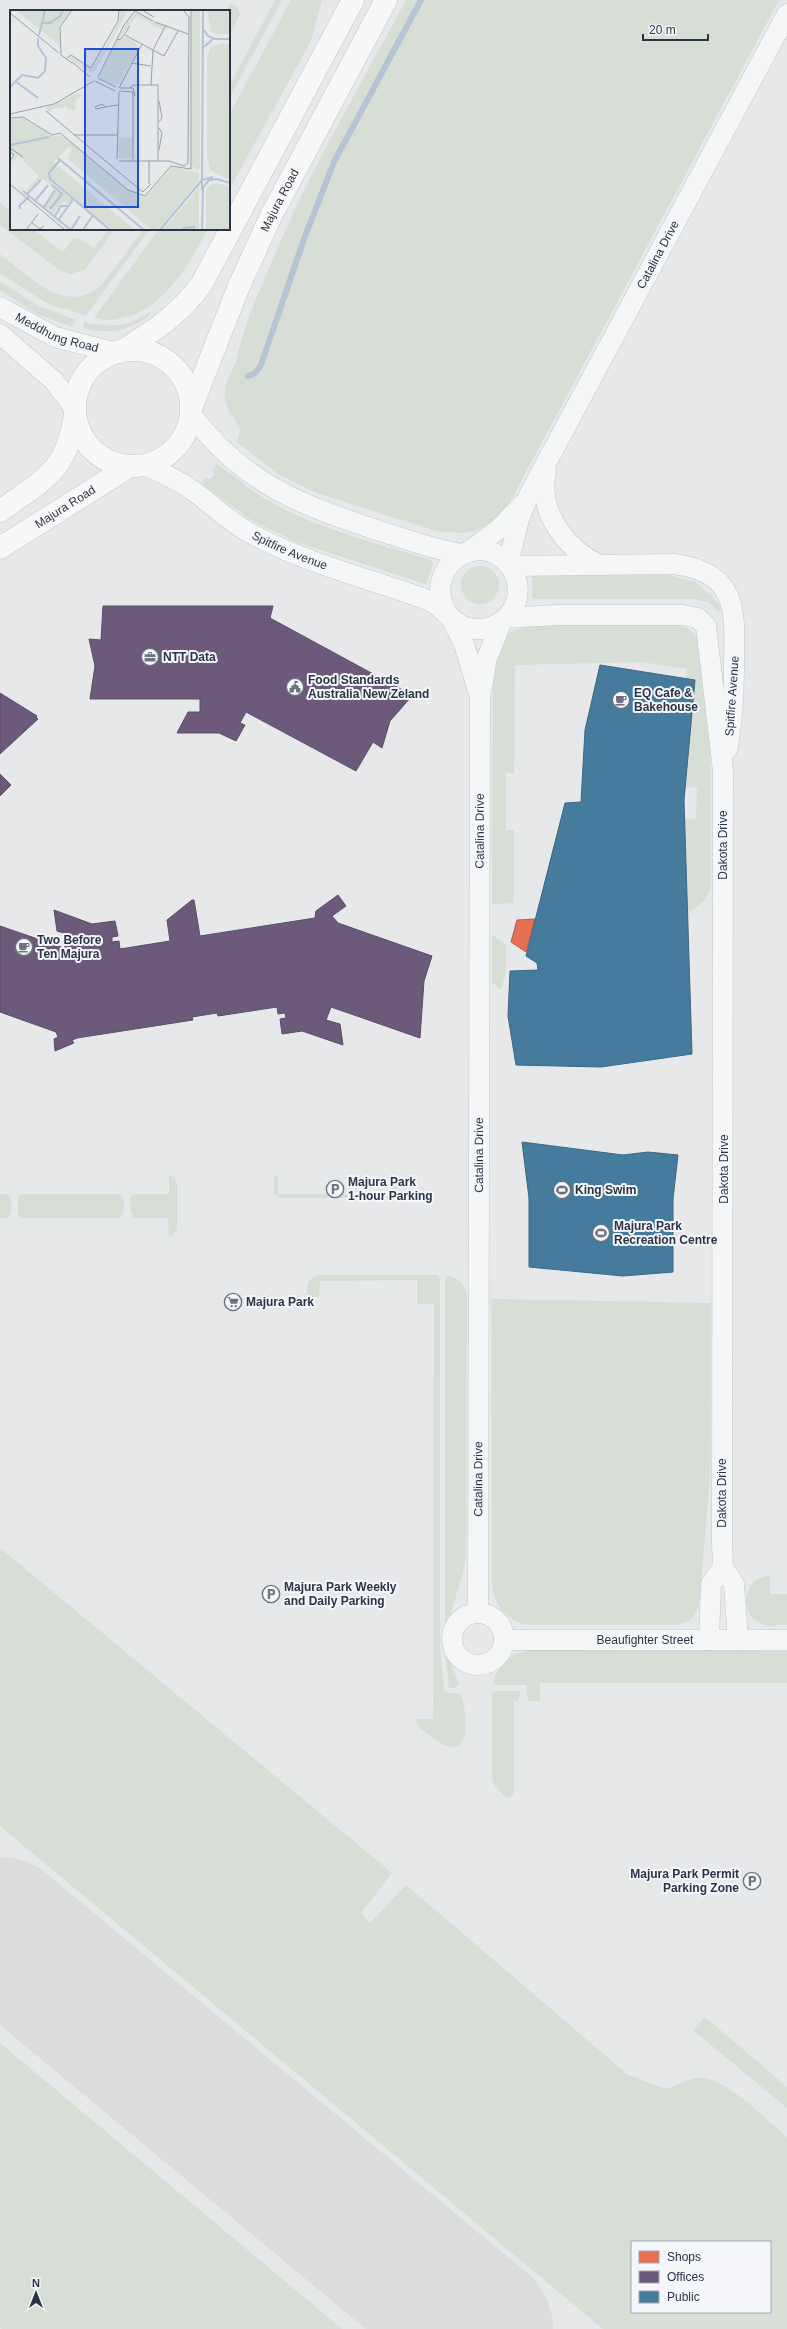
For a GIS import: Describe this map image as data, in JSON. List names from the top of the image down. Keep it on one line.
{"streets":{"main road":["Majura Road"],"street":["Catalina Drive","Meddhung Road","Spitfire Avenue","Dakota Drive","Beaufighter Street"]},"crossings":[["Majura Road","Meddhung Road"],["Majura Road","Spitfire Avenue"],["Catalina Drive","Spitfire Avenue"],["Catalina Drive","Beaufighter Street"],["Meddhung Road","Spitfire Avenue"],["Spitfire Avenue","Dakota Drive"]],"places":{"office":["NTT Data"],"public building":["Food Standards Australia New Zeland"],"cafe":["EQ Cafe & Bakehouse","Two Before Ten Majura"],"parking":["Majura Park 1-hour Parking","Majura Park Weekly and Daily Parking","Majura Park Permit Parking Zone"],"sports":["King Swim","Majura Park Recreation Centre"],"supermarket":["Majura Park"]},"legend":["Shops","Offices","Public"],"scale_bar":"20 m","north":"top"}
